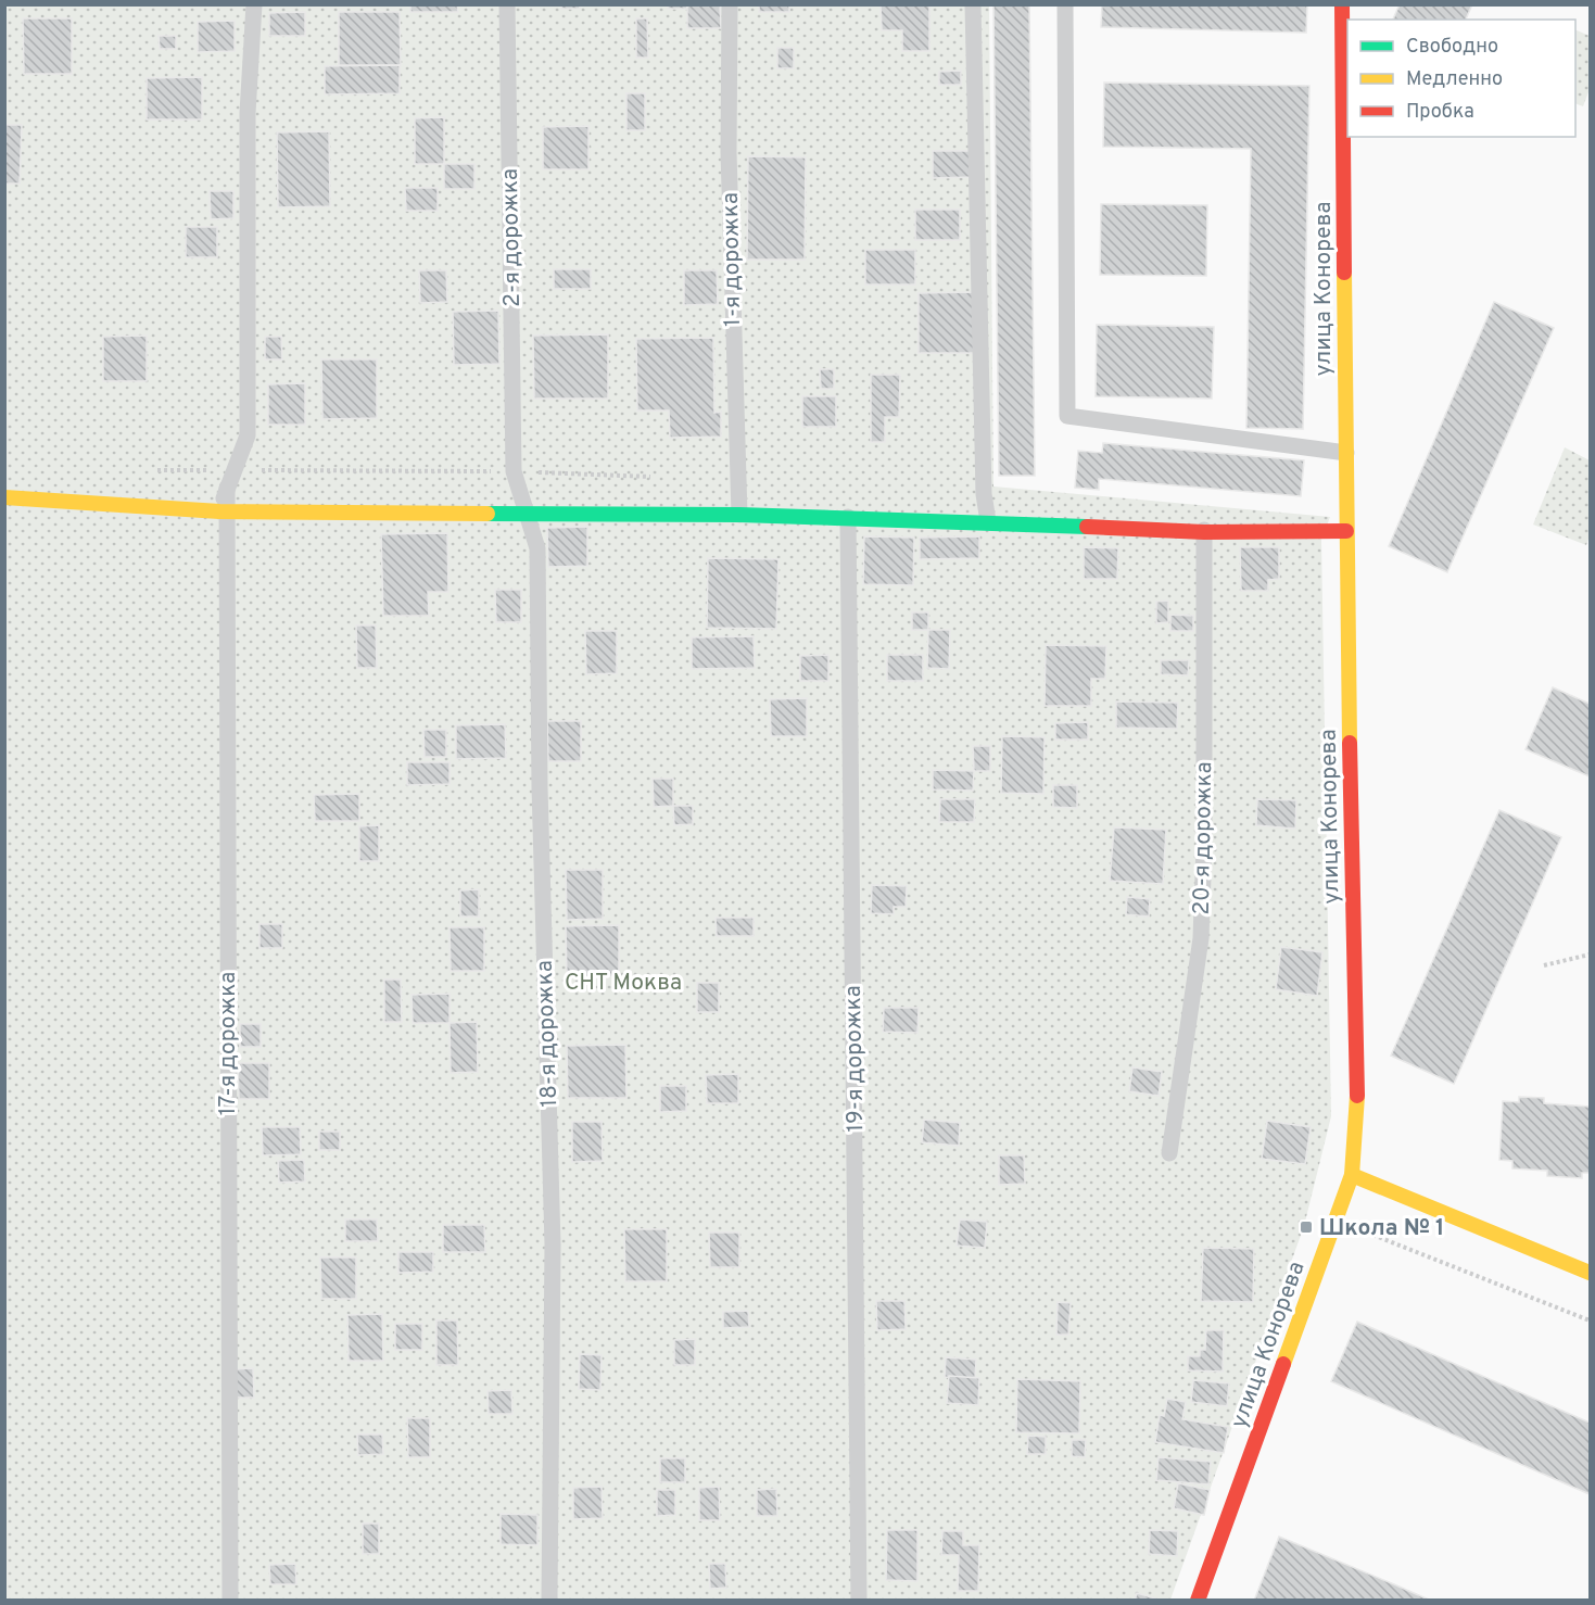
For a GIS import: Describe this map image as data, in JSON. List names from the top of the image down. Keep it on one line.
{"streets":{"street":["улица Конорева"],"lane":["2-я дорожка","1-я дорожка","20-я дорожка","18-я дорожка","17-я дорожка","19-я дорожка"]},"crossings":[["2-я дорожка","18-я дорожка"]],"parks":["СНТ Моква"],"places":{"transit":["Школа № 1"]},"legend":["Свободно","Медленно","Пробка"]}
